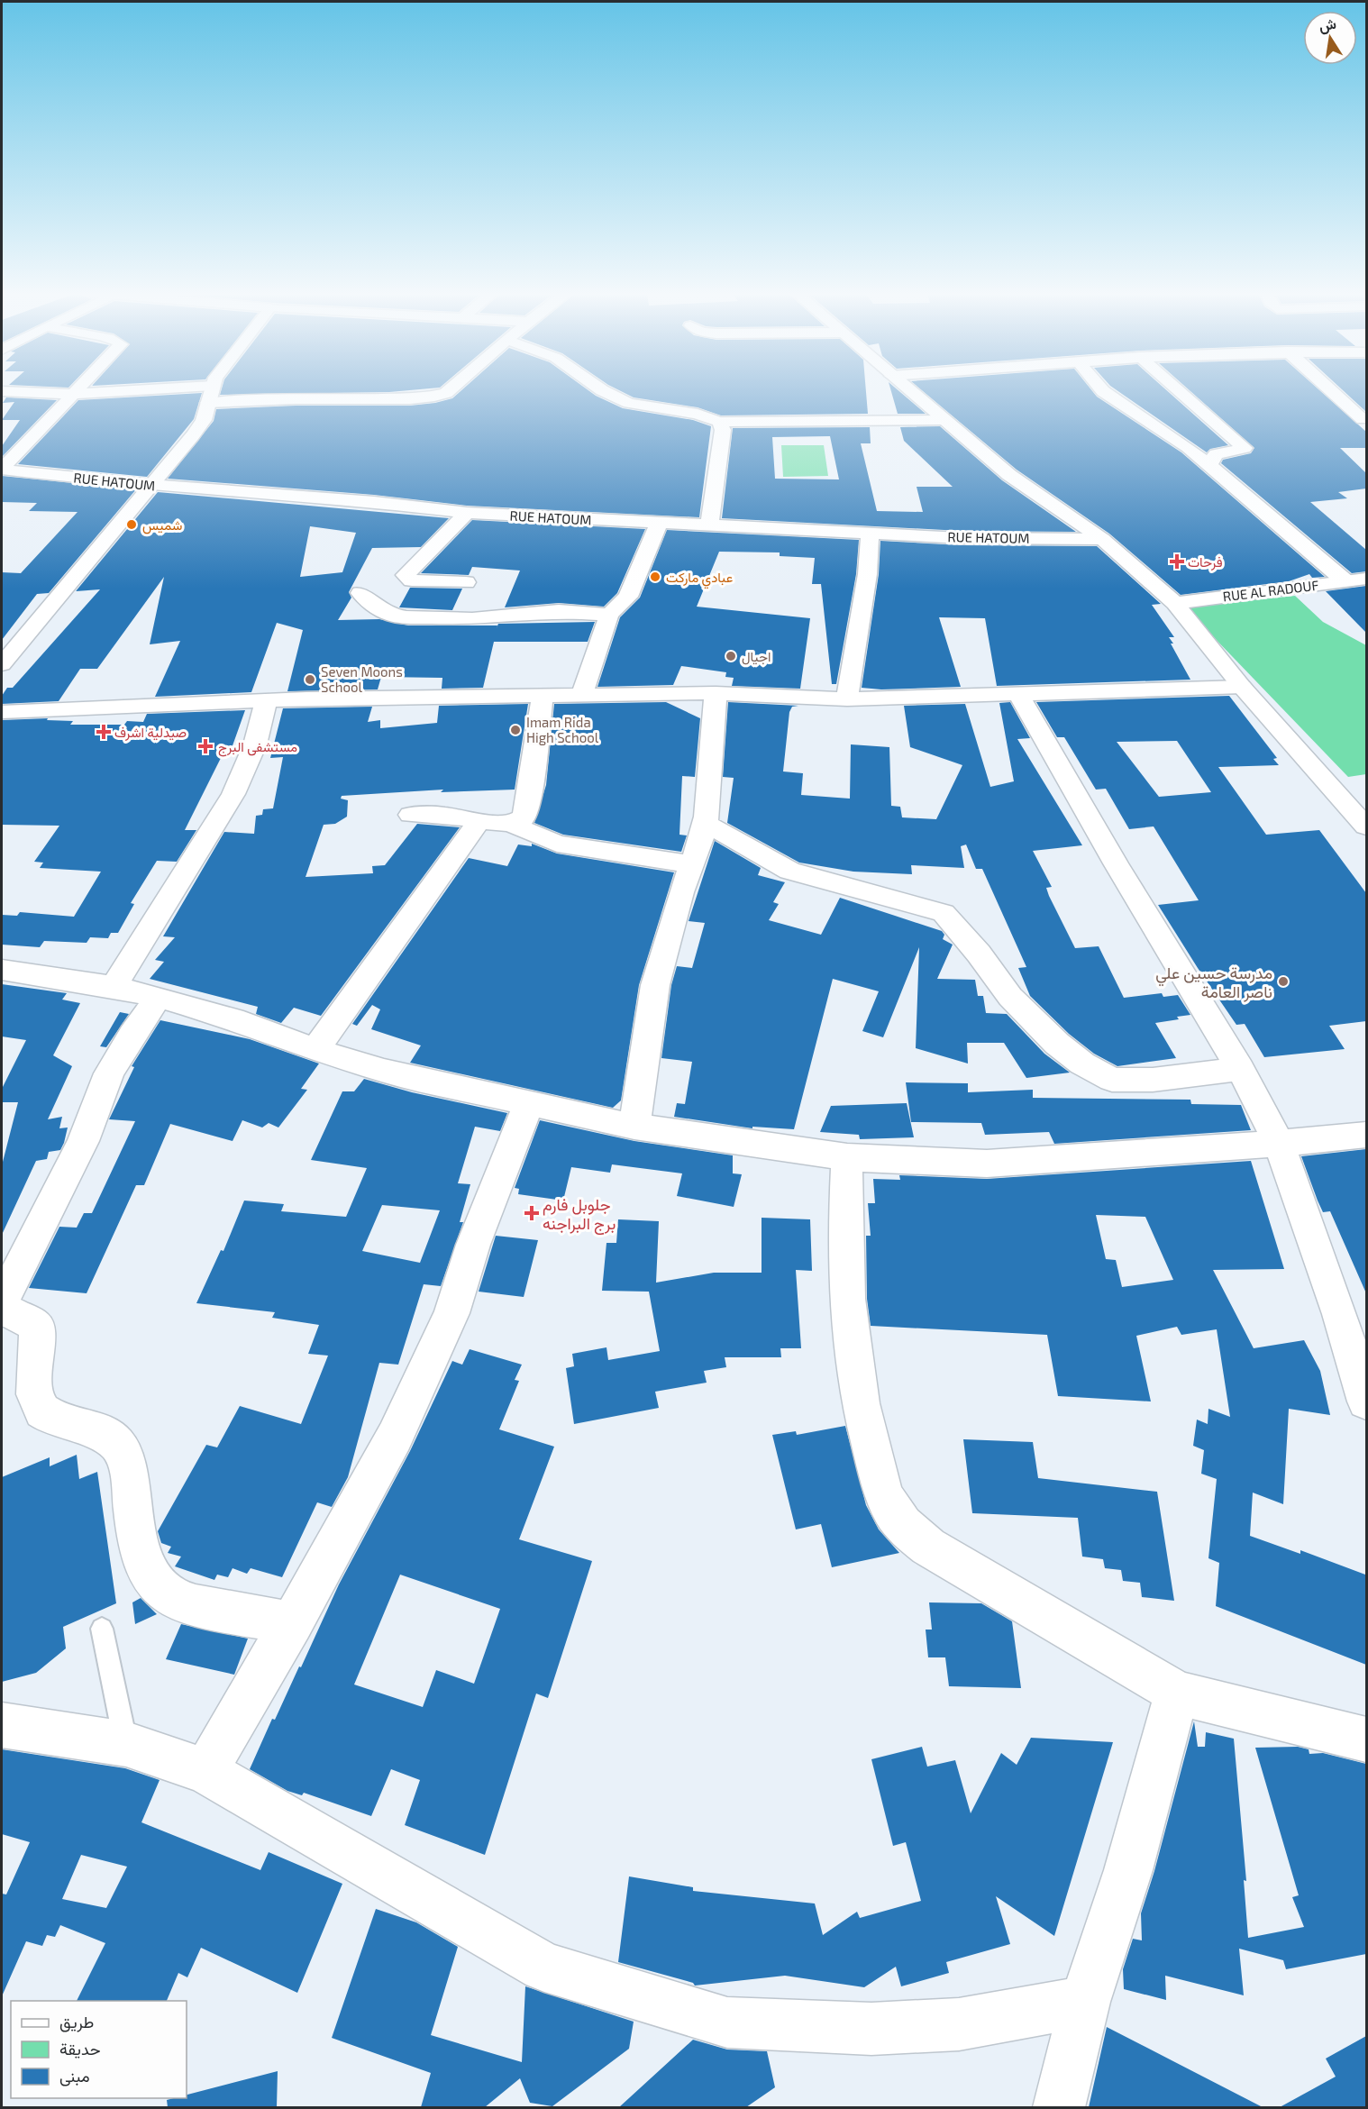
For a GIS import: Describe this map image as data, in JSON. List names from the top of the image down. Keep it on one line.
{"streets":{"street":["RUE HATOUM","RUE AL RADOUF"]},"places":{"other":["شميس","عبادي ماركت","اجيال","Seven Moons School","Imam Rida High School","مدرسة حسين علي ناصر العامة"],"health":["فرحات","صيدلية اشرف","مستشفى البرج","جلوبل فارم برج البراجنه"]},"legend":["طريق","حديقة","مبنى"],"north":"top"}
